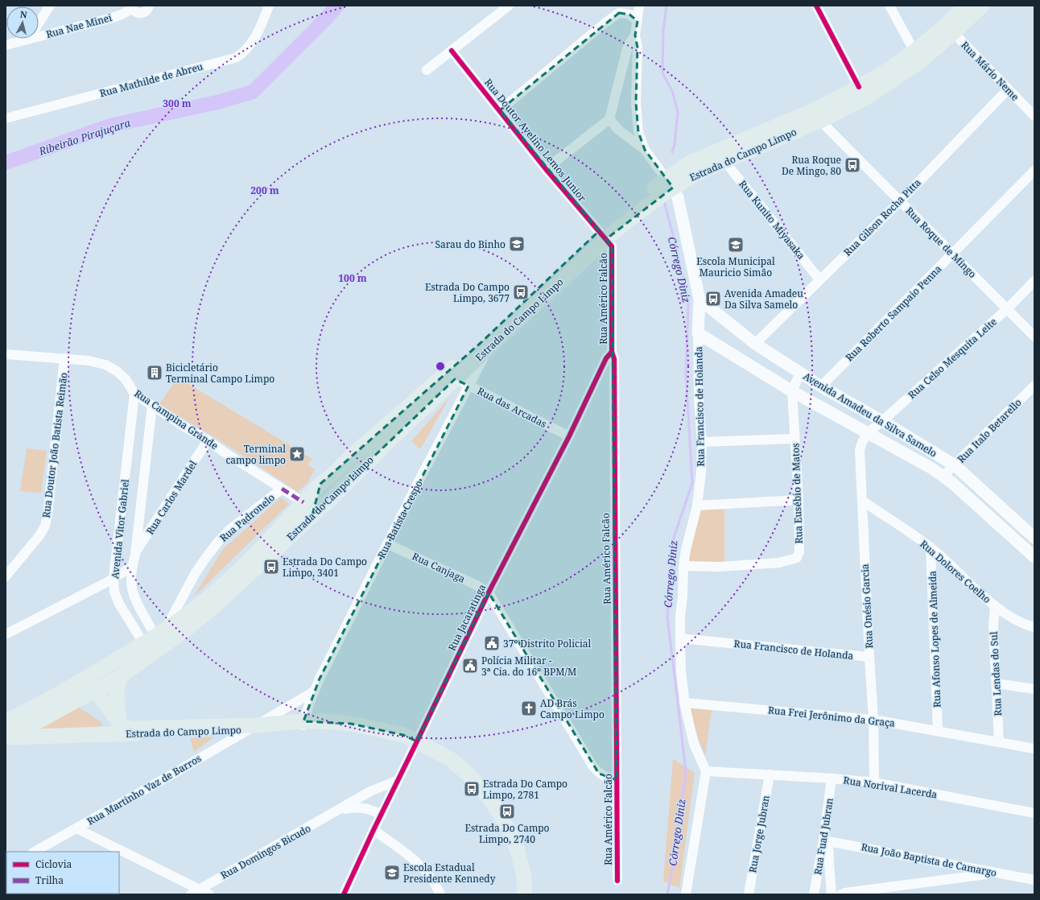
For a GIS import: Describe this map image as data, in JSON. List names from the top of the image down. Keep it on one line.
{"streets":{"main road":["Estrada do Campo Limpo"],"street":["Rua Nae Minei","Rua Mário Neme","Rua Mathilde de Abreu","Rua Doutor Avelino Lemos Junior","Rua Gilson Rocha Pitta","Rua Kunito Miyasaka","Rua Roque de Mingo","Rua Américo Falcão","Rua Roberto Sampaio Penna","Rua Celso Mesquita Leite","Rua Francisco de Holanda","Rua das Arcadas","Avenida Amadeu da Silva Samelo","Rua Campina Grande","Rua Italo Betarello","Rua Doutor João Batista Reimão","Rua Eusébio de Matos","Rua Carlos Mardel","Rua Padronelo","Rua Batista Crespo","Avenida Vitor Gabriel","Rua Canjaga","Rua Dolores Coelho","Rua Onésio Garcia","Rua Jacaratinga","Rua Afonso Lopes de Almeida","Rua Lendas do Sul","Rua Frei Jerônimo da Graça","Rua Norival Lacerda","Rua Martinho Vaz de Barros","Rua Jorge Jubran","Rua Fuad Jubran","Rua Domingos Bicudo","Rua João Baptista de Camargo"]},"crossings":[["Rua Mário Neme","Estrada do Campo Limpo"],["Rua Mário Neme","Rua Gilson Rocha Pitta"],["Rua Doutor Avelino Lemos Junior","Estrada do Campo Limpo"],["Rua Doutor Avelino Lemos Junior","Rua Américo Falcão"],["Estrada do Campo Limpo","Rua Kunito Miyasaka"],["Estrada do Campo Limpo","Rua Roque de Mingo"],["Estrada do Campo Limpo","Rua Américo Falcão"],["Estrada do Campo Limpo","Rua Francisco de Holanda"],["Estrada do Campo Limpo","Rua das Arcadas"],["Estrada do Campo Limpo","Rua Campina Grande"],["Estrada do Campo Limpo","Rua Padronelo"],["Estrada do Campo Limpo","Rua Batista Crespo"],["Estrada do Campo Limpo","Avenida Vitor Gabriel"],["Estrada do Campo Limpo","Rua Jacaratinga"],["Estrada do Campo Limpo","Rua Martinho Vaz de Barros"],["Rua Gilson Rocha Pitta","Rua Kunito Miyasaka"],["Rua Gilson Rocha Pitta","Rua Roque de Mingo"],["Rua Gilson Rocha Pitta","Avenida Amadeu da Silva Samelo"],["Rua Roque de Mingo","Rua Roberto Sampaio Penna"],["Rua Roque de Mingo","Rua Celso Mesquita Leite"],["Rua Américo Falcão","Rua Jacaratinga"],["Rua Roberto Sampaio Penna","Avenida Amadeu da Silva Samelo"],["Rua Celso Mesquita Leite","Avenida Amadeu da Silva Samelo"],["Rua Celso Mesquita Leite","Rua Onésio Garcia"],["Rua Francisco de Holanda","Avenida Amadeu da Silva Samelo"],["Rua Francisco de Holanda","Rua Eusébio de Matos"],["Rua Francisco de Holanda","Rua Onésio Garcia"],["Rua Francisco de Holanda","Rua Frei Jerônimo da Graça"],["Rua Francisco de Holanda","Rua Norival Lacerda"],["Rua das Arcadas","Rua Batista Crespo"],["Rua das Arcadas","Rua Jacaratinga"],["Avenida Amadeu da Silva Samelo","Rua Italo Betarello"],["Avenida Amadeu da Silva Samelo","Rua Eusébio de Matos"],["Avenida Amadeu da Silva Samelo","Rua Onésio Garcia"],["Rua Campina Grande","Rua Doutor João Batista Reimão"],["Rua Campina Grande","Rua Carlos Mardel"],["Rua Campina Grande","Rua Padronelo"],["Rua Campina Grande","Avenida Vitor Gabriel"],["Rua Carlos Mardel","Avenida Vitor Gabriel"],["Rua Padronelo","Avenida Vitor Gabriel"],["Rua Batista Crespo","Rua Canjaga"],["Rua Canjaga","Rua Jacaratinga"],["Rua Dolores Coelho","Rua Onésio Garcia"],["Rua Dolores Coelho","Rua Afonso Lopes de Almeida"],["Rua Dolores Coelho","Rua Lendas do Sul"],["Rua Onésio Garcia","Rua Frei Jerônimo da Graça"],["Rua Onésio Garcia","Rua Norival Lacerda"],["Rua Jacaratinga","Rua Domingos Bicudo"],["Rua Afonso Lopes de Almeida","Rua Frei Jerônimo da Graça"],["Rua Lendas do Sul","Rua Frei Jerônimo da Graça"],["Rua Norival Lacerda","Rua Jorge Jubran"],["Rua Norival Lacerda","Rua Fuad Jubran"],["Rua Fuad Jubran","Rua João Baptista de Camargo"]],"water":["Ribeirão Pirajuçara","Córrego Diniz"],"places":{"bus stop":["Rua Roque De Mingo, 80","Estrada Do Campo Limpo, 3677","Avenida Amadeu Da Silva Samelo","Estrada Do Campo Limpo, 3401","Estrada Do Campo Limpo, 2781","Estrada Do Campo Limpo, 2740"],"school or university":["Sarau do Binho","Escola Municipal Mauricio Simão","Escola Estadual Presidente Kennedy"],"building":["Bicicletário Terminal Campo Limpo"],"place":["Terminal campo limpo"],"public building":["37º Distrito Policial","Polícia Militar - 3ª Cia. do 16º BPM/M"],"church":["AD Brás Campo Limpo"]},"legend":["Ciclovia","Trilha"],"north":"top","rings":["300 m","200 m","100 m"]}
